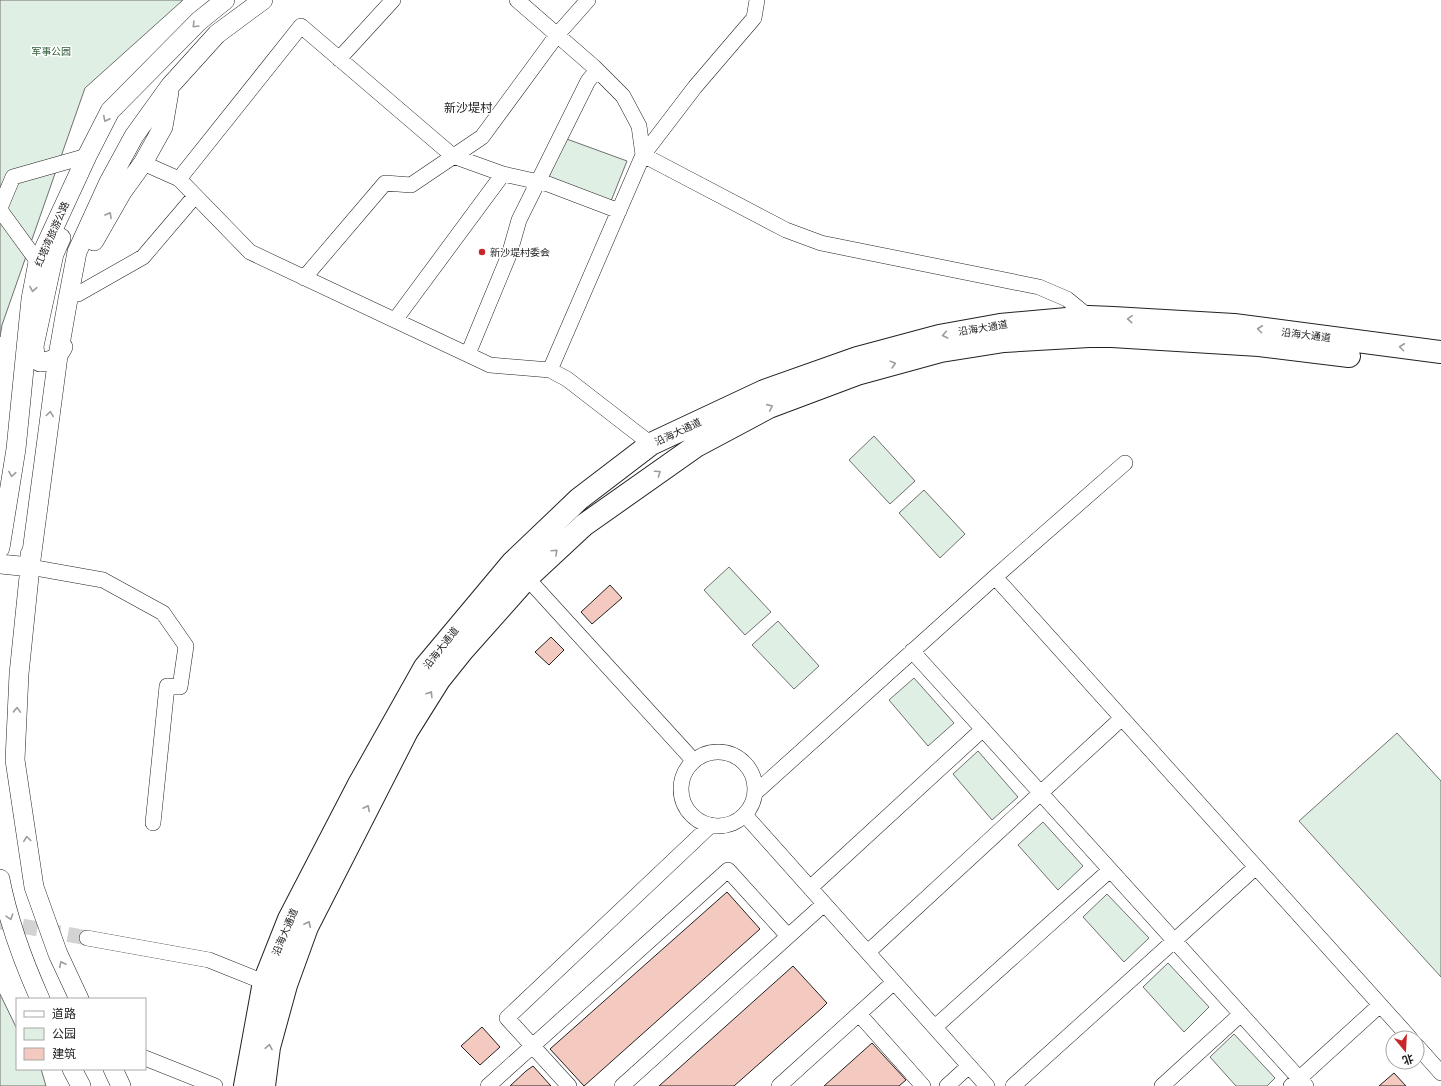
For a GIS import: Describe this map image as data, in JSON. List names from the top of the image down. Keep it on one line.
{"streets":{"highway":["沿海大通道"],"main road":["红塔湾旅游公路"]},"districts":["新沙堤村"],"parks":["军事公园"],"places":["新沙堤村委会"],"legend":["道路","公园","建筑"],"north":"bottom"}
